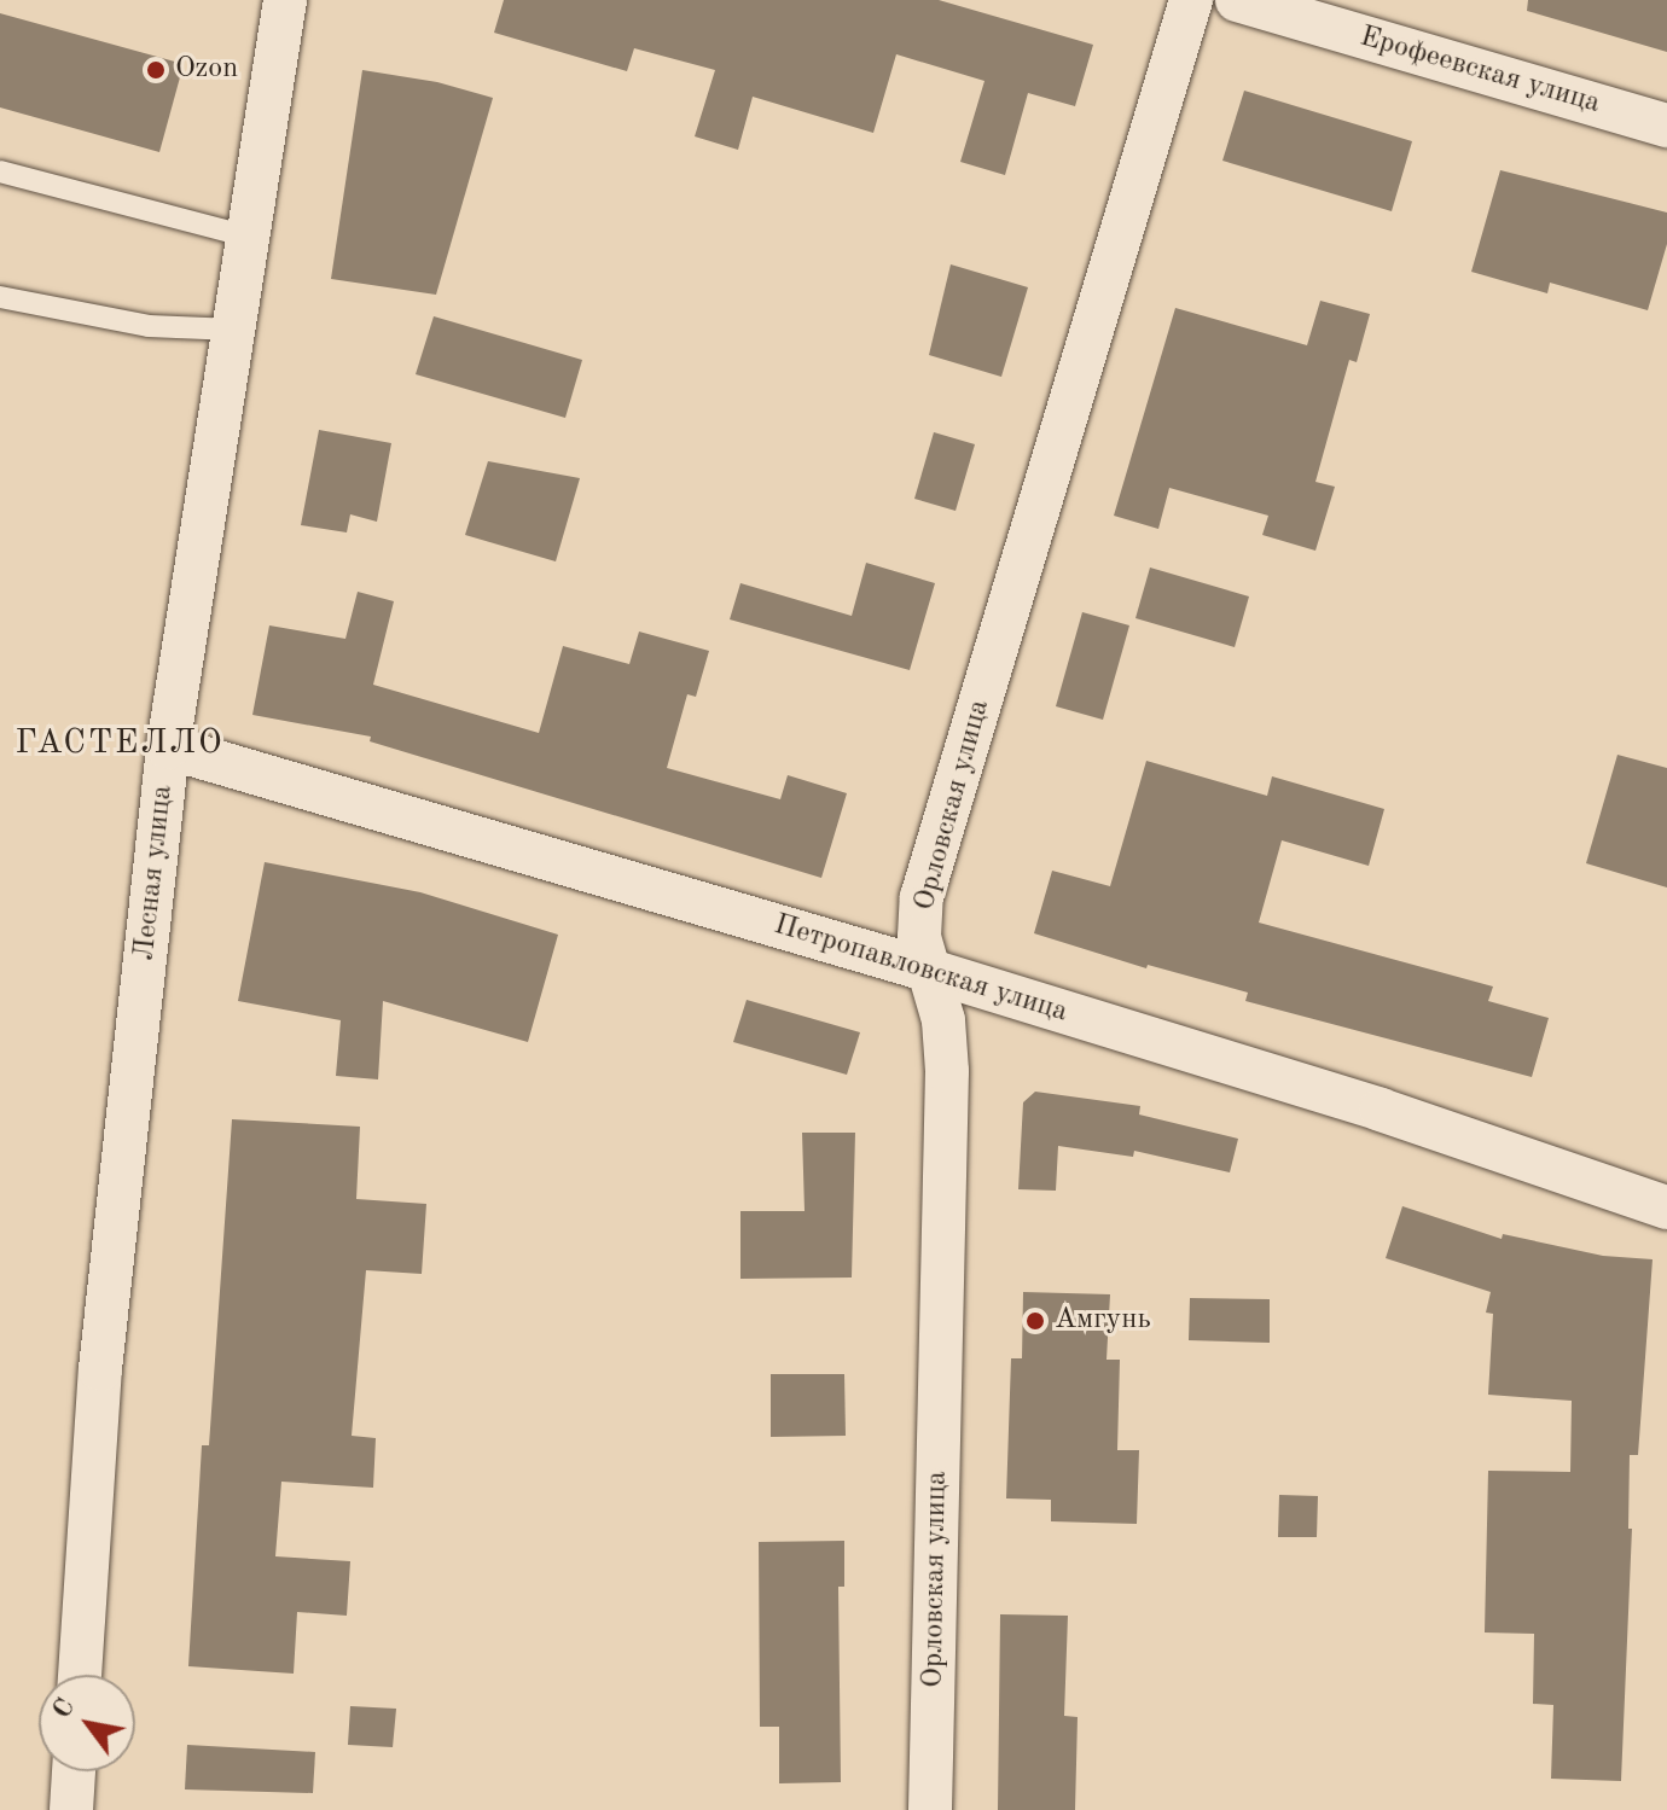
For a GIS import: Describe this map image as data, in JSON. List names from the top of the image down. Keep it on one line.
{"streets":{"street":["Ерофеевская улица","Орловская улица","Лесная улица","Петропавловская улица"]},"crossings":[["Орловская улица","Петропавловская улица"],["Лесная улица","Петропавловская улица"]],"districts":["ГАСТЕЛЛО"],"places":["Ozon","Амгунь"],"north":"top left"}
